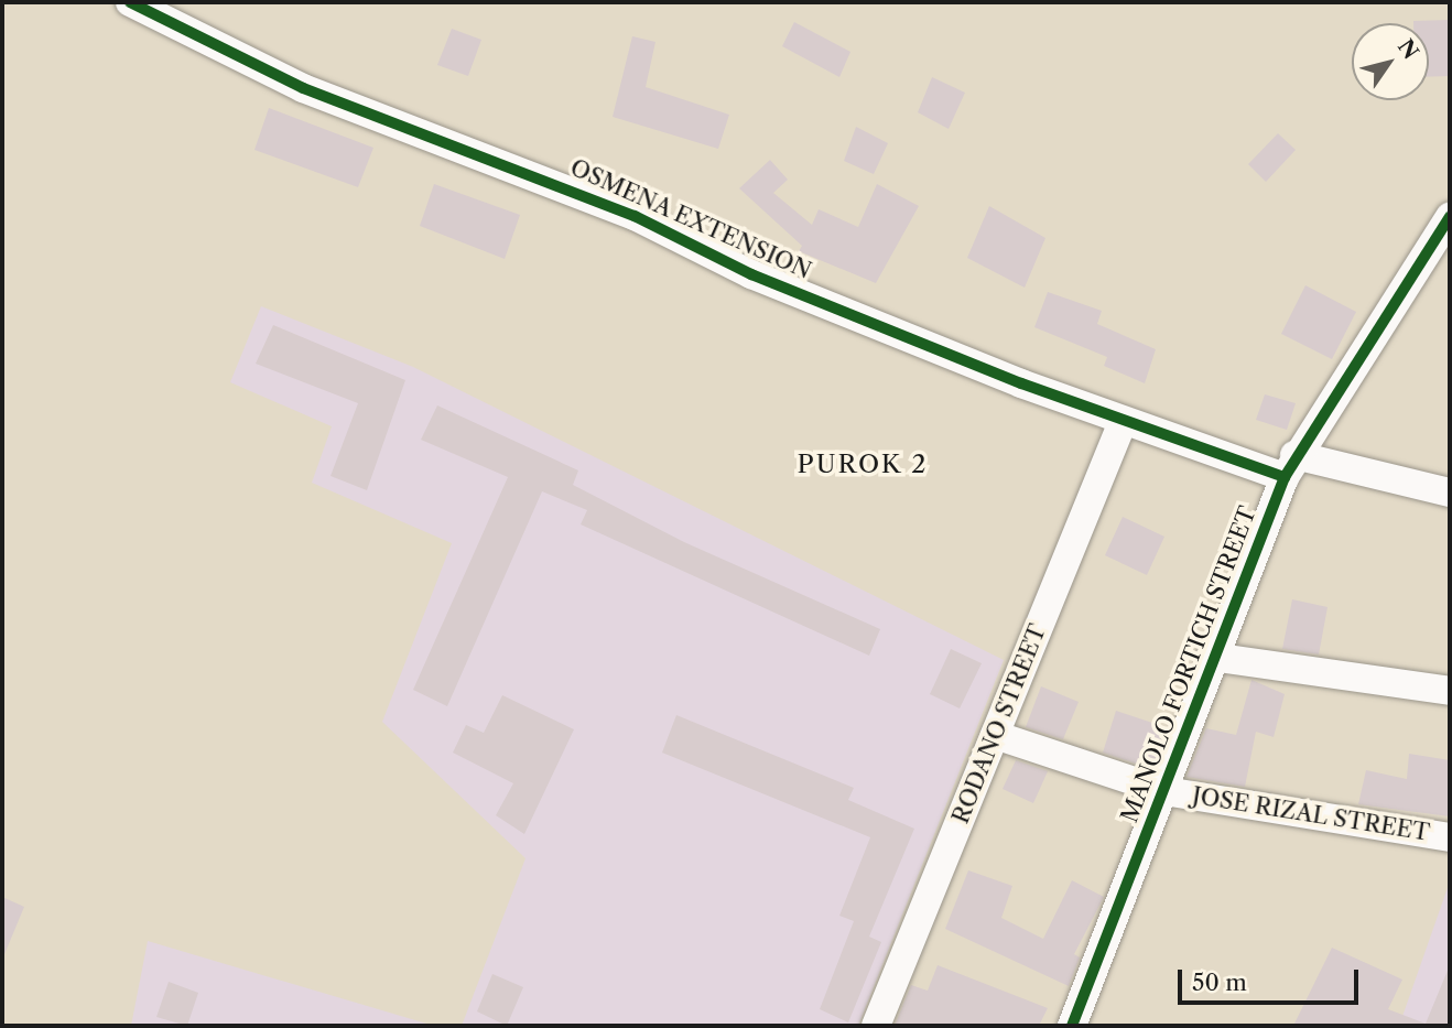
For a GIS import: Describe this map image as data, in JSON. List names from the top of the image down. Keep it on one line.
{"streets":{"street":["OSMENA EXTENSION","MANOLO FORTICH STREET","RODANO STREET","JOSE RIZAL STREET"]},"crossings":[["OSMENA EXTENSION","MANOLO FORTICH STREET"],["OSMENA EXTENSION","RODANO STREET"],["MANOLO FORTICH STREET","JOSE RIZAL STREET"],["RODANO STREET","JOSE RIZAL STREET"]],"districts":["PUROK 2"],"scale_bar":"50 m","north":"top right"}
